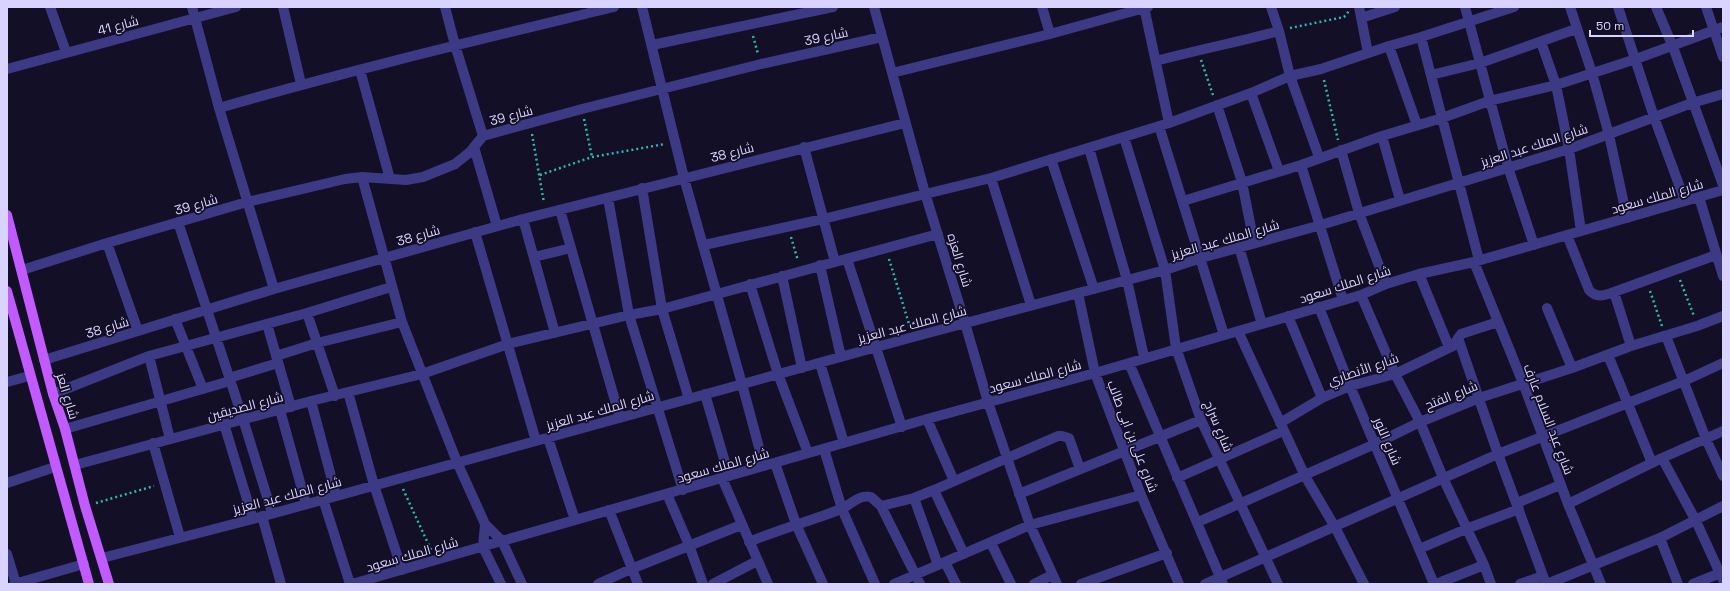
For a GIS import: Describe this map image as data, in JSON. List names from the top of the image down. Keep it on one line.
{"streets":{"main road":["شارع العز"],"street":["شارع 41","شارع 39","شارع الملك عبد العزيز","شارع 38","شارع الملك سعود","شارع العزه","شارع الأنصاري","شارع الفتح","شارع الصديقين","شارع عبد السلام عارف","شارع سراج","شارع على بن ابى طالب","شارع النور"]},"crossings":[["شارع 39","شارع العزه"],["شارع 39","شارع العز"],["شارع الملك عبد العزيز","شارع العزه"],["شارع الملك عبد العزيز","شارع العز"],["شارع الملك عبد العزيز","شارع عبد السلام عارف"],["شارع الملك عبد العزيز","شارع سراج"],["شارع الملك عبد العزيز","شارع على بن ابى طالب"],["شارع 38","شارع العزه"],["شارع 38","شارع العز"],["شارع الملك سعود","شارع العزه"],["شارع الملك سعود","شارع عبد السلام عارف"],["شارع الملك سعود","شارع سراج"],["شارع الملك سعود","شارع على بن ابى طالب"],["شارع الملك سعود","شارع النور"],["شارع العزه","شارع الصديقين"],["شارع الأنصاري","شارع عبد السلام عارف"],["شارع الأنصاري","شارع سراج"],["شارع الأنصاري","شارع النور"],["شارع الفتح","شارع عبد السلام عارف"],["شارع الفتح","شارع سراج"],["شارع الفتح","شارع النور"],["شارع العز","شارع الصديقين"]],"scale_bar":"50 m"}
